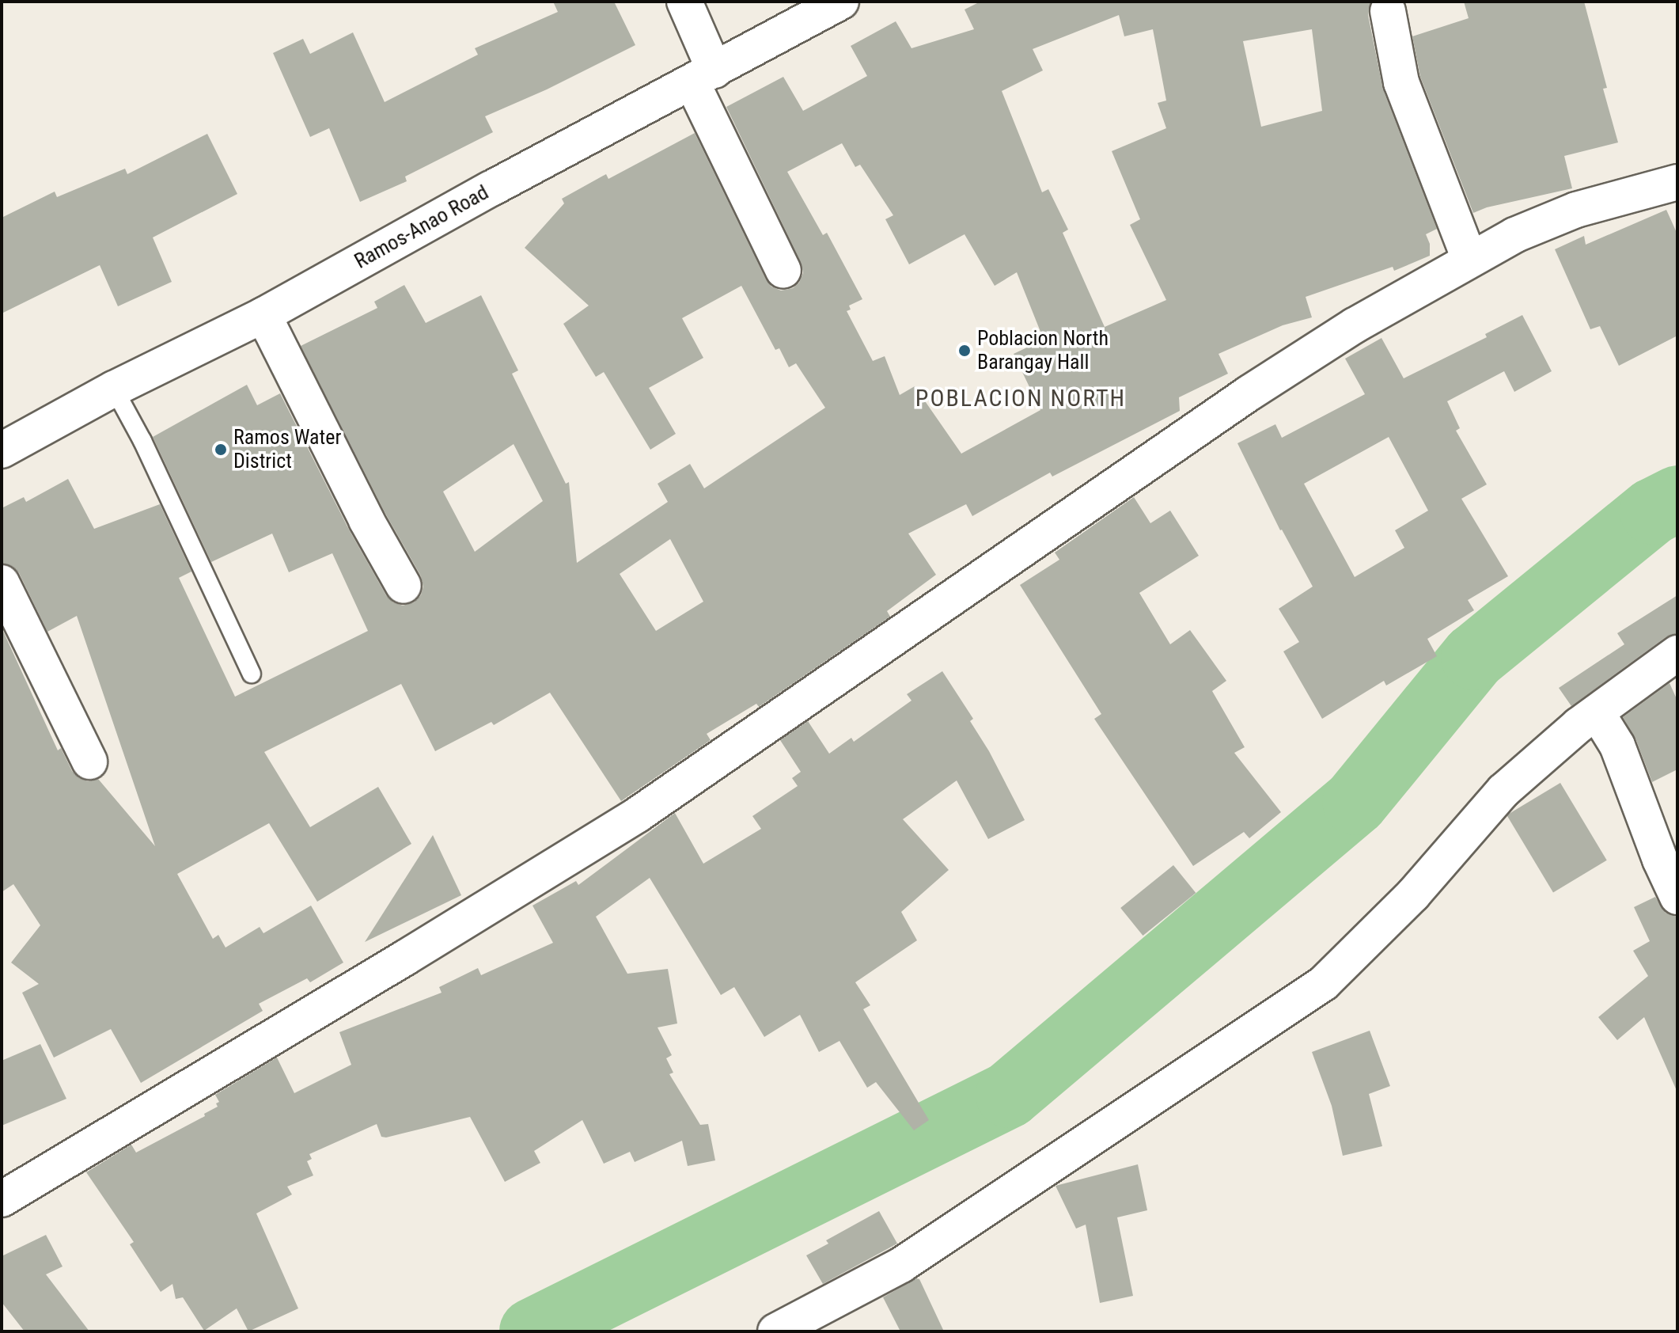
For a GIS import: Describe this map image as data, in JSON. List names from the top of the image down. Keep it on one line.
{"streets":{"street":["Ramos-Anao Road"]},"districts":["POBLACION NORTH"],"places":["Poblacion North Barangay Hall","Ramos Water District"]}
